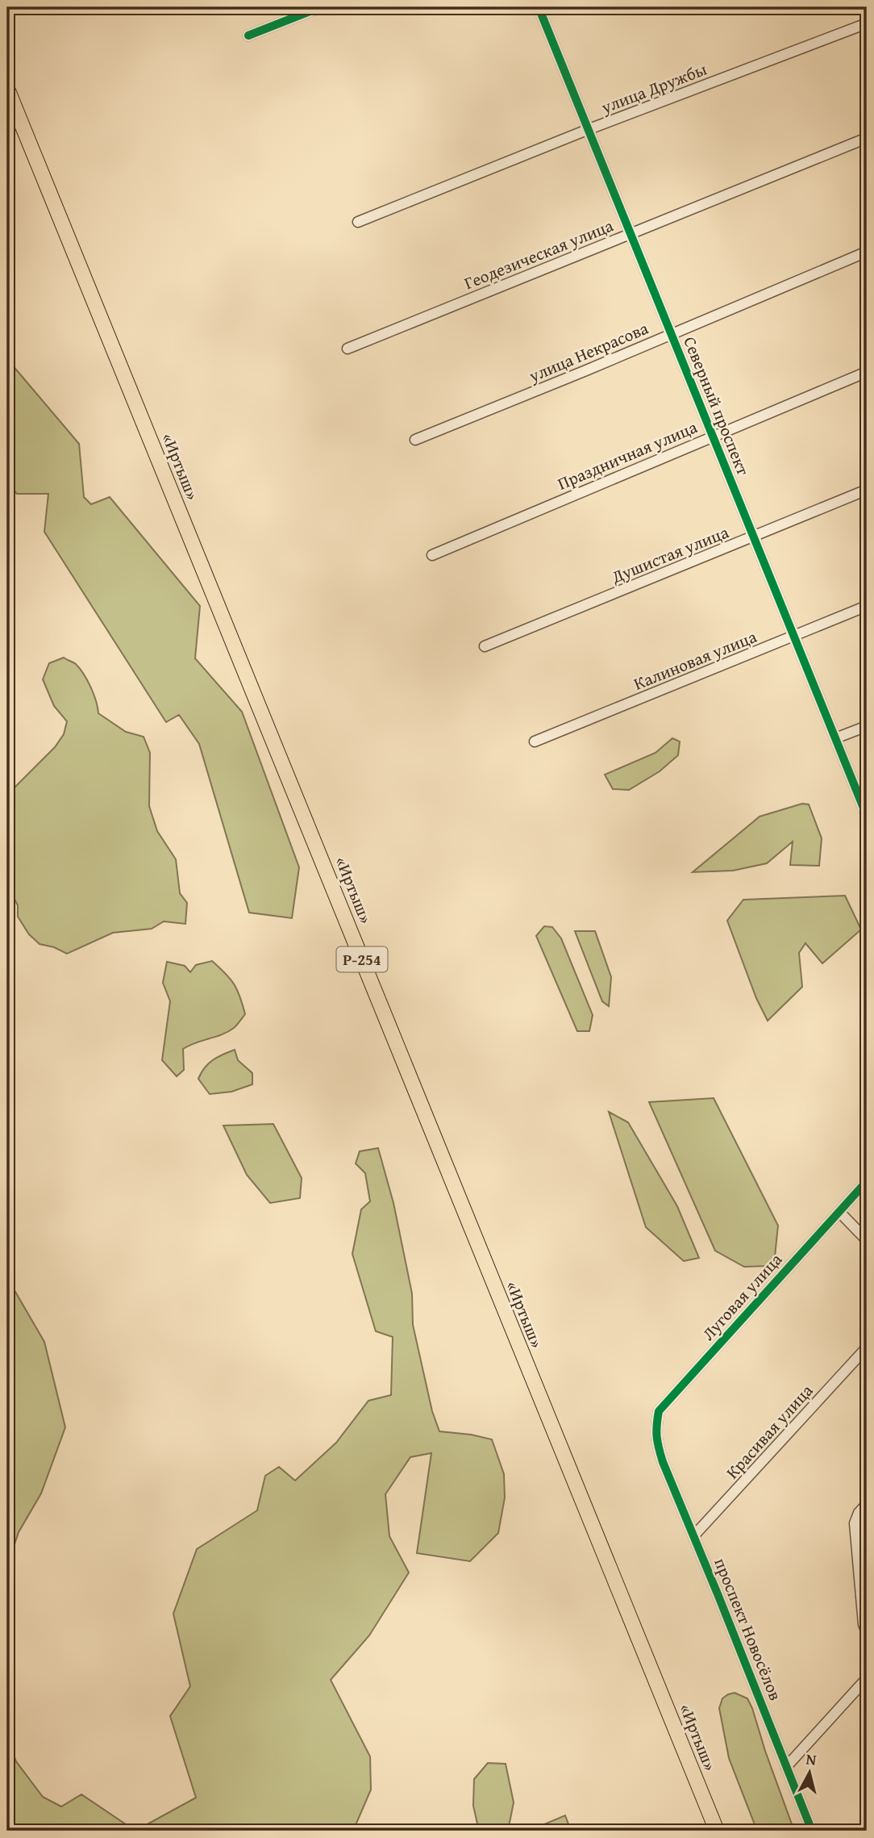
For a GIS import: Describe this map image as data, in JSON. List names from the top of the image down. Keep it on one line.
{"streets":{"highway":["«Иртыш»","Р-254"],"street":["улица Дружбы","Геодезическая улица","улица Некрасова","Северный проспект","Праздничная улица","Душистая улица","Калиновая улица","Луговая улица","Красивая улица","проспект Новосёлов"]},"crossings":[["улица Дружбы","Северный проспект"],["Геодезическая улица","Северный проспект"],["улица Некрасова","Северный проспект"],["Северный проспект","Праздничная улица"],["Северный проспект","Душистая улица"],["Северный проспект","Калиновая улица"],["Луговая улица","проспект Новосёлов"],["Красивая улица","проспект Новосёлов"]],"north":"top"}
